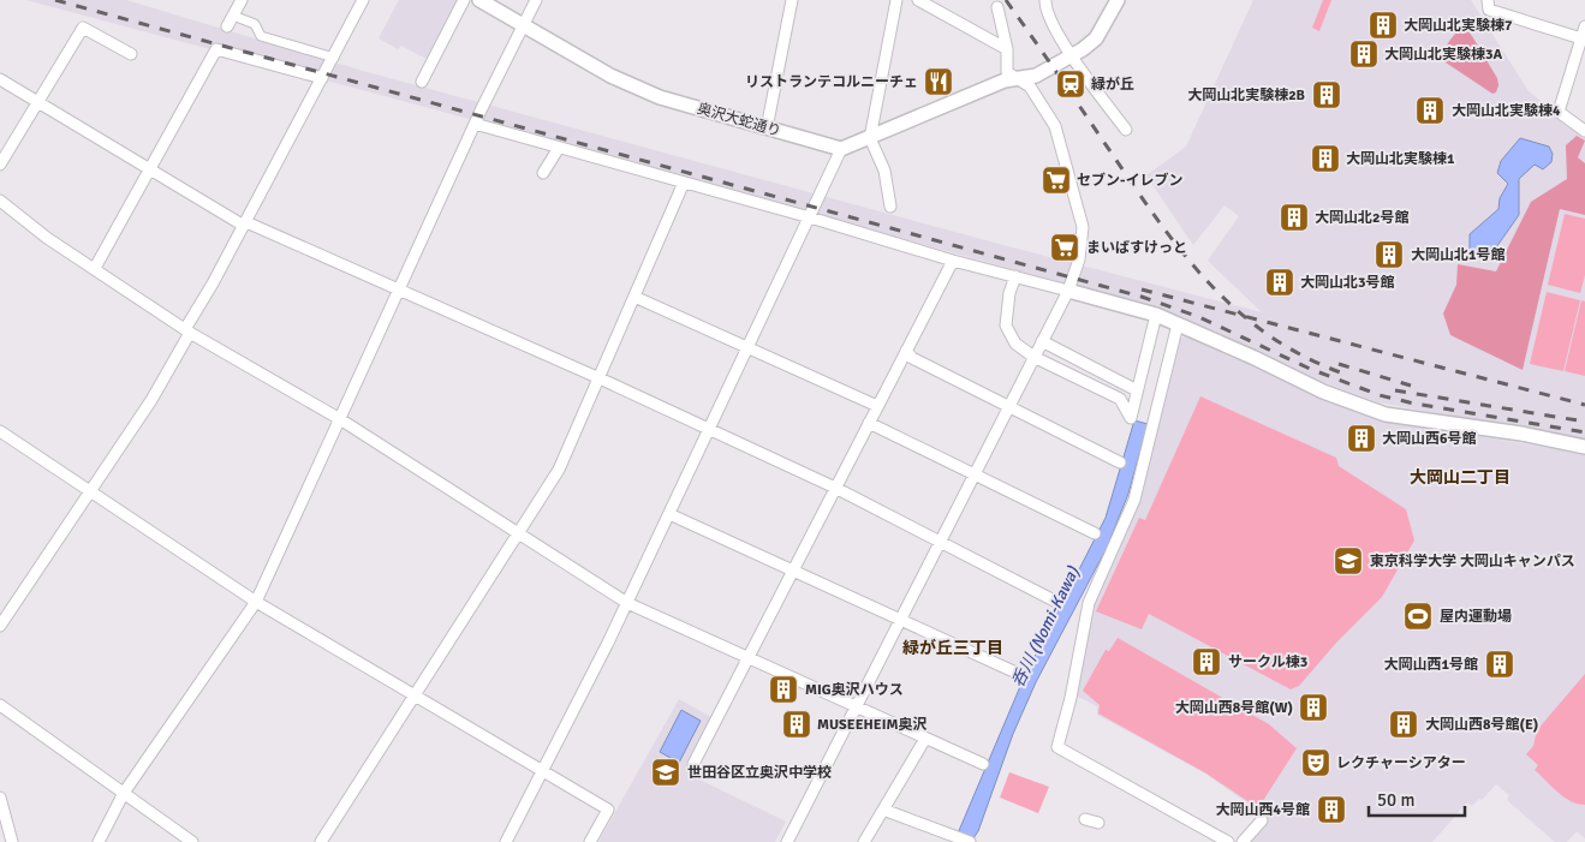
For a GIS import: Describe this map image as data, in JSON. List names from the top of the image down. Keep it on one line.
{"streets":{"street":["奥沢大蛇通り"]},"districts":["大岡山二丁目","緑が丘三丁目"],"water":["呑川 (Nomi-Kawa)"],"places":{"building":["大岡山北実験棟7","大岡山北実験棟3A","大岡山北実験棟2B","大岡山北実験棟4","大岡山北実験棟1","大岡山北2号館","大岡山北1号館","大岡山北3号館","大岡山西6号館","サークル棟3","大岡山西1号館","MIG奥沢ハウス","大岡山西8号館(W)","MUSEEHEIM奥沢","大岡山西8号館(E)","大岡山西4号館"],"restaurant":["リストランテコルニーチェ"],"station":["緑が丘"],"supermarket":["セブン-イレブン","まいばすけっと"],"school or university":["東京科学大学 大岡山キャンパス","世田谷区立奥沢中学校"],"sports":["屋内運動場"],"theatre":["レクチャーシアター"]},"scale_bar":"50 m"}
